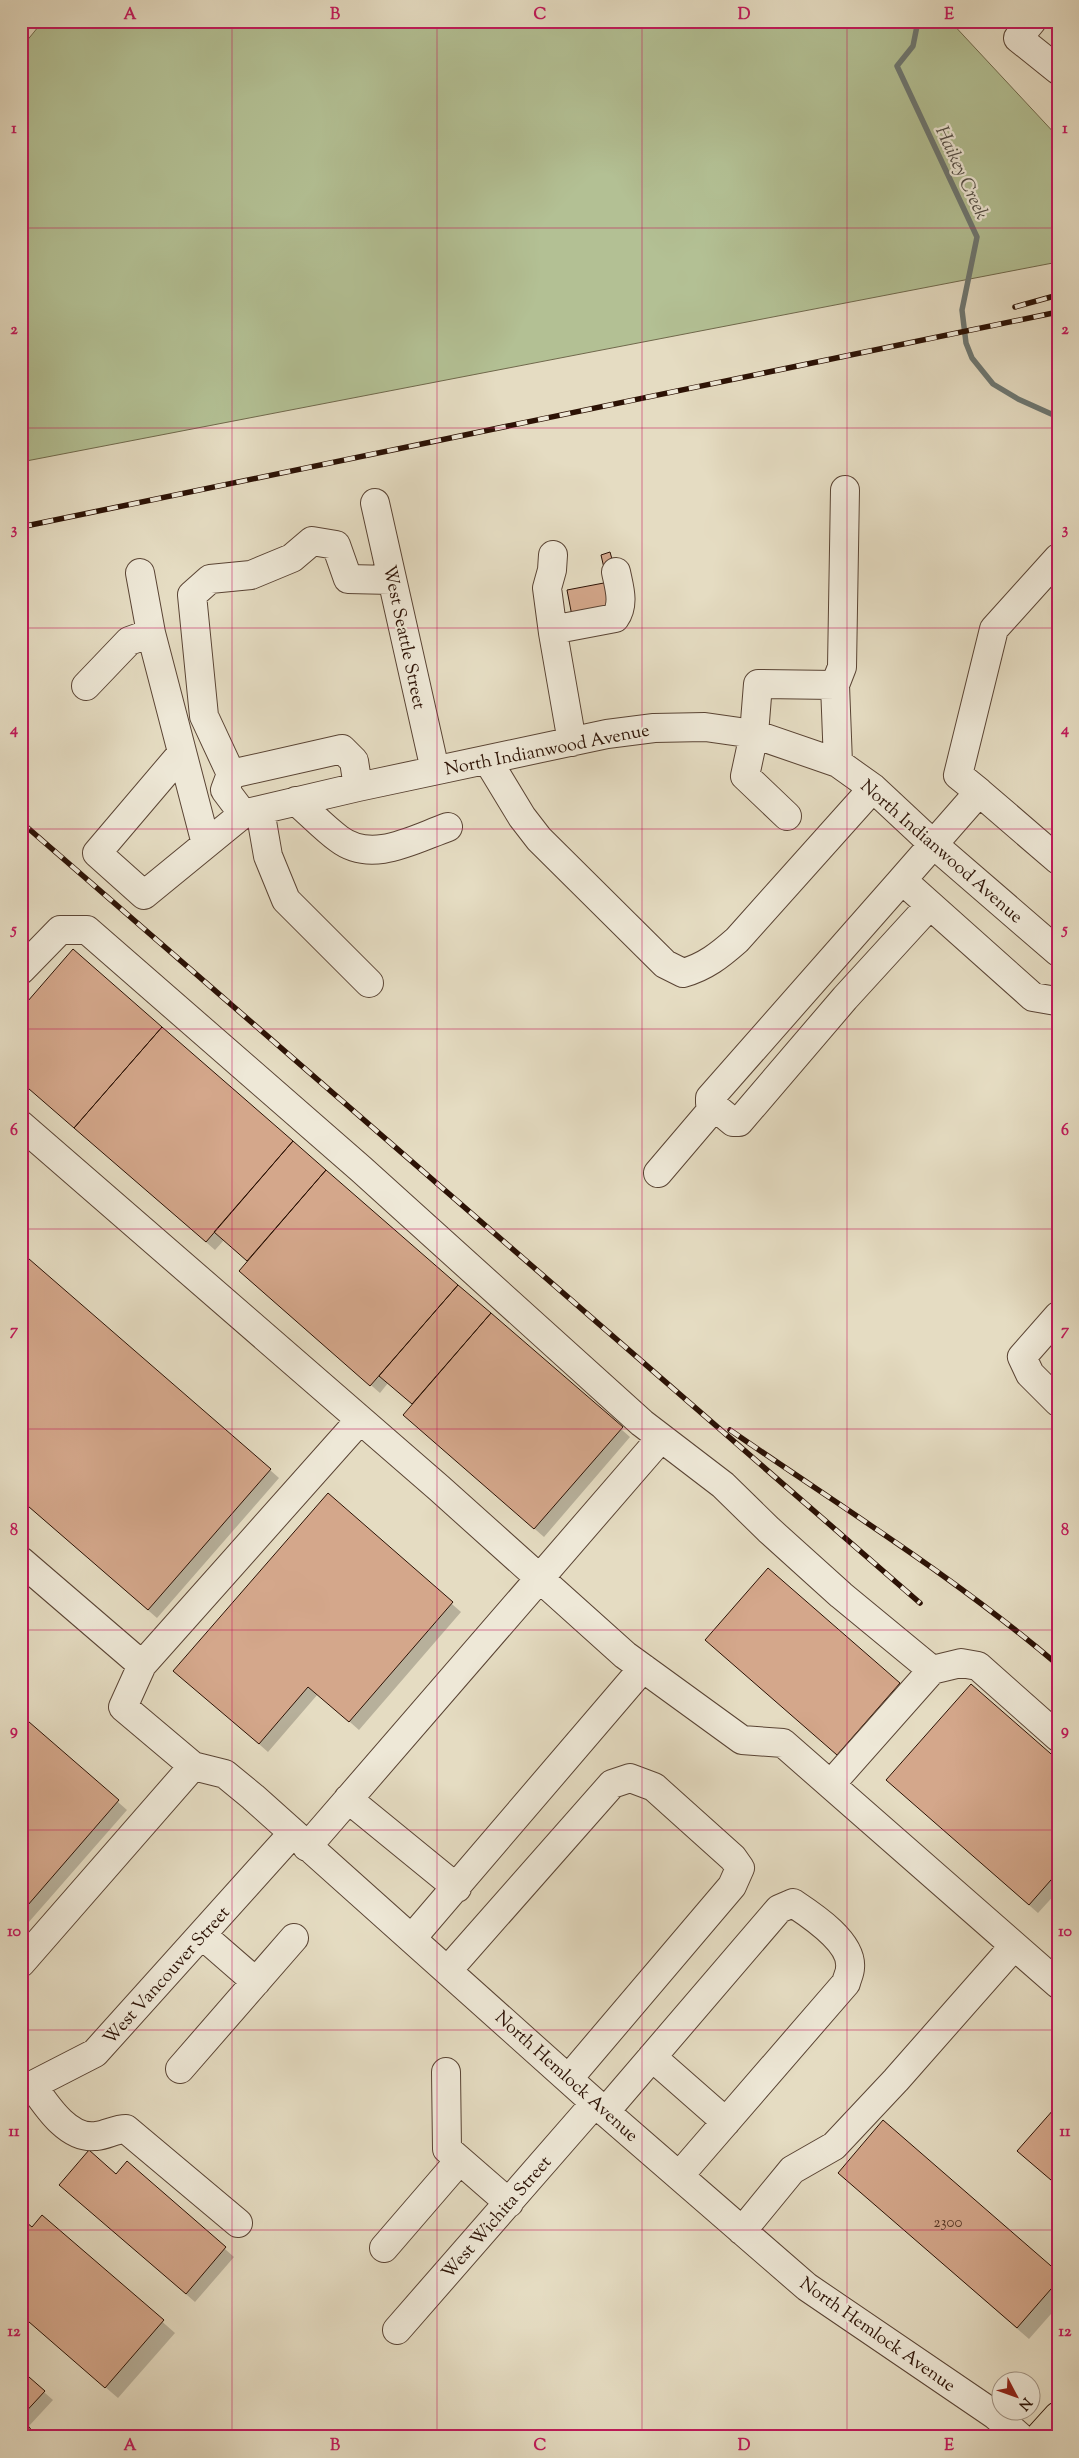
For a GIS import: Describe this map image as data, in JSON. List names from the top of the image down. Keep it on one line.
{"streets":{"street":["West Seattle Street","North Indianwood Avenue","West Vancouver Street","North Hemlock Avenue","West Wichita Street"]},"crossings":[["West Seattle Street","North Indianwood Avenue"],["West Vancouver Street","North Hemlock Avenue"],["North Hemlock Avenue","West Wichita Street"]],"water":["Haikey Creek"],"house_numbers":["2300"],"north":"bottom right","grid":{"columns":["A","B","C","D","E"],"rows":["1","2","3","4","5","6","7","8","9","10","11","12"]}}
